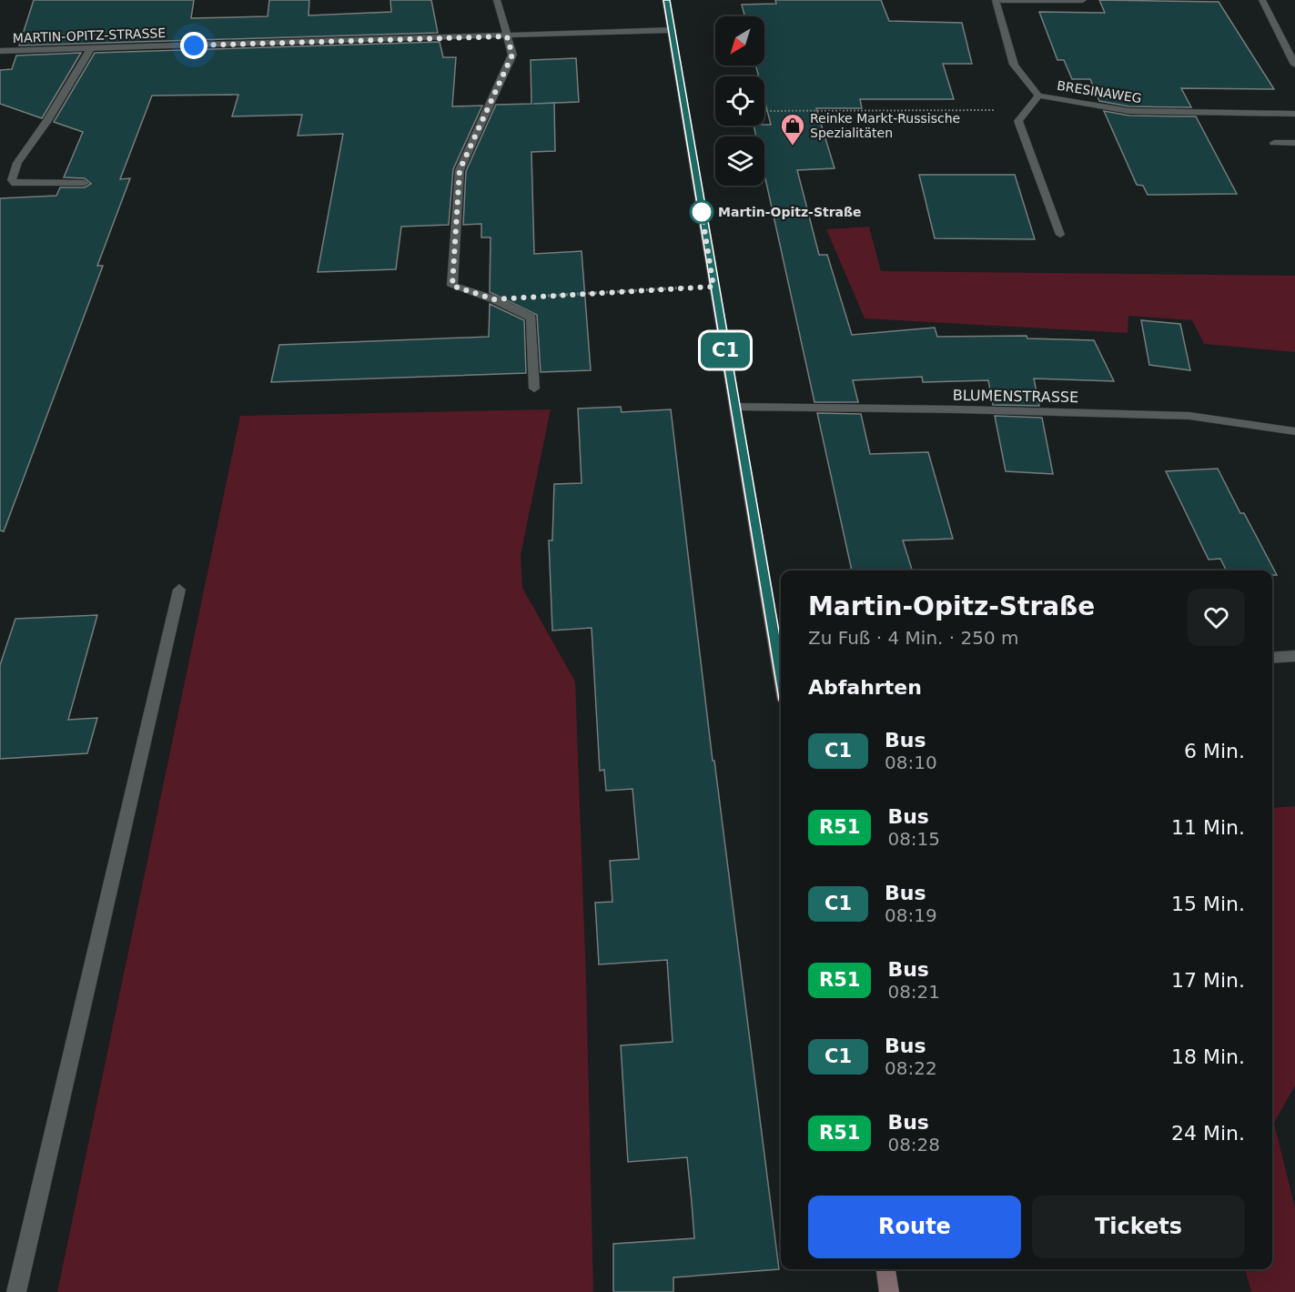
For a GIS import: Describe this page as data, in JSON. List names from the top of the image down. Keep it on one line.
{"streets":{"street":["MARTIN-OPITZ-STRASSE","BRESINAWEG","BLUMENSTRASSE"]},"places":{"shop":["Reinke Markt-Russische Spezialitäten"],"other":["Martin-Opitz-Straße"]},"lines":["bus line C1"],"north":"bottom left","page":{"on_map":"C1","heading":[["Martin-Opitz-Straße","Zu Fuß · 4 Min. · 250 m"],"Abfahrten"],"list":[{"mark":"C1","name":"Bus","note":"08:10","value":"6 Min."},{"mark":"R51","name":"Bus","note":"08:15","value":"11 Min."},{"mark":"C1","name":"Bus","note":"08:19","value":"15 Min."},{"mark":"R51","name":"Bus","note":"08:21","value":"17 Min."},{"mark":"C1","name":"Bus","note":"08:22","value":"18 Min."},{"mark":"R51","name":"Bus","note":"08:28","value":"24 Min."}],"buttons":["Route","Tickets"]}}
